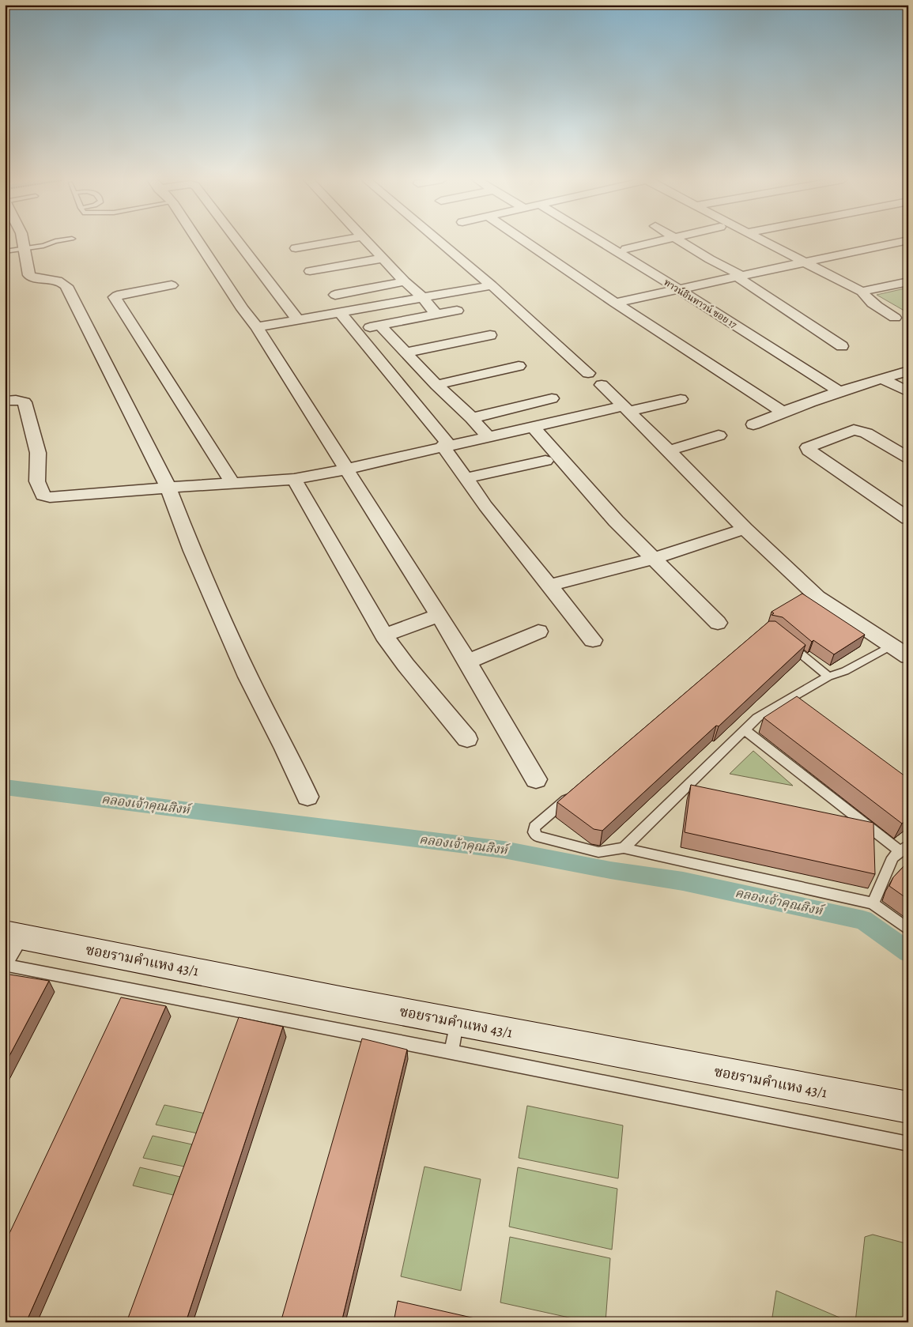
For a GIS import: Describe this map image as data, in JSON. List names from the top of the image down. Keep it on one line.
{"streets":{"street":["ทาวน์อินทาวน์ ซอย 17","ซอยรามคำแหง 43/1"]},"water":["คลองเจ้าคุณสิงห์"]}
